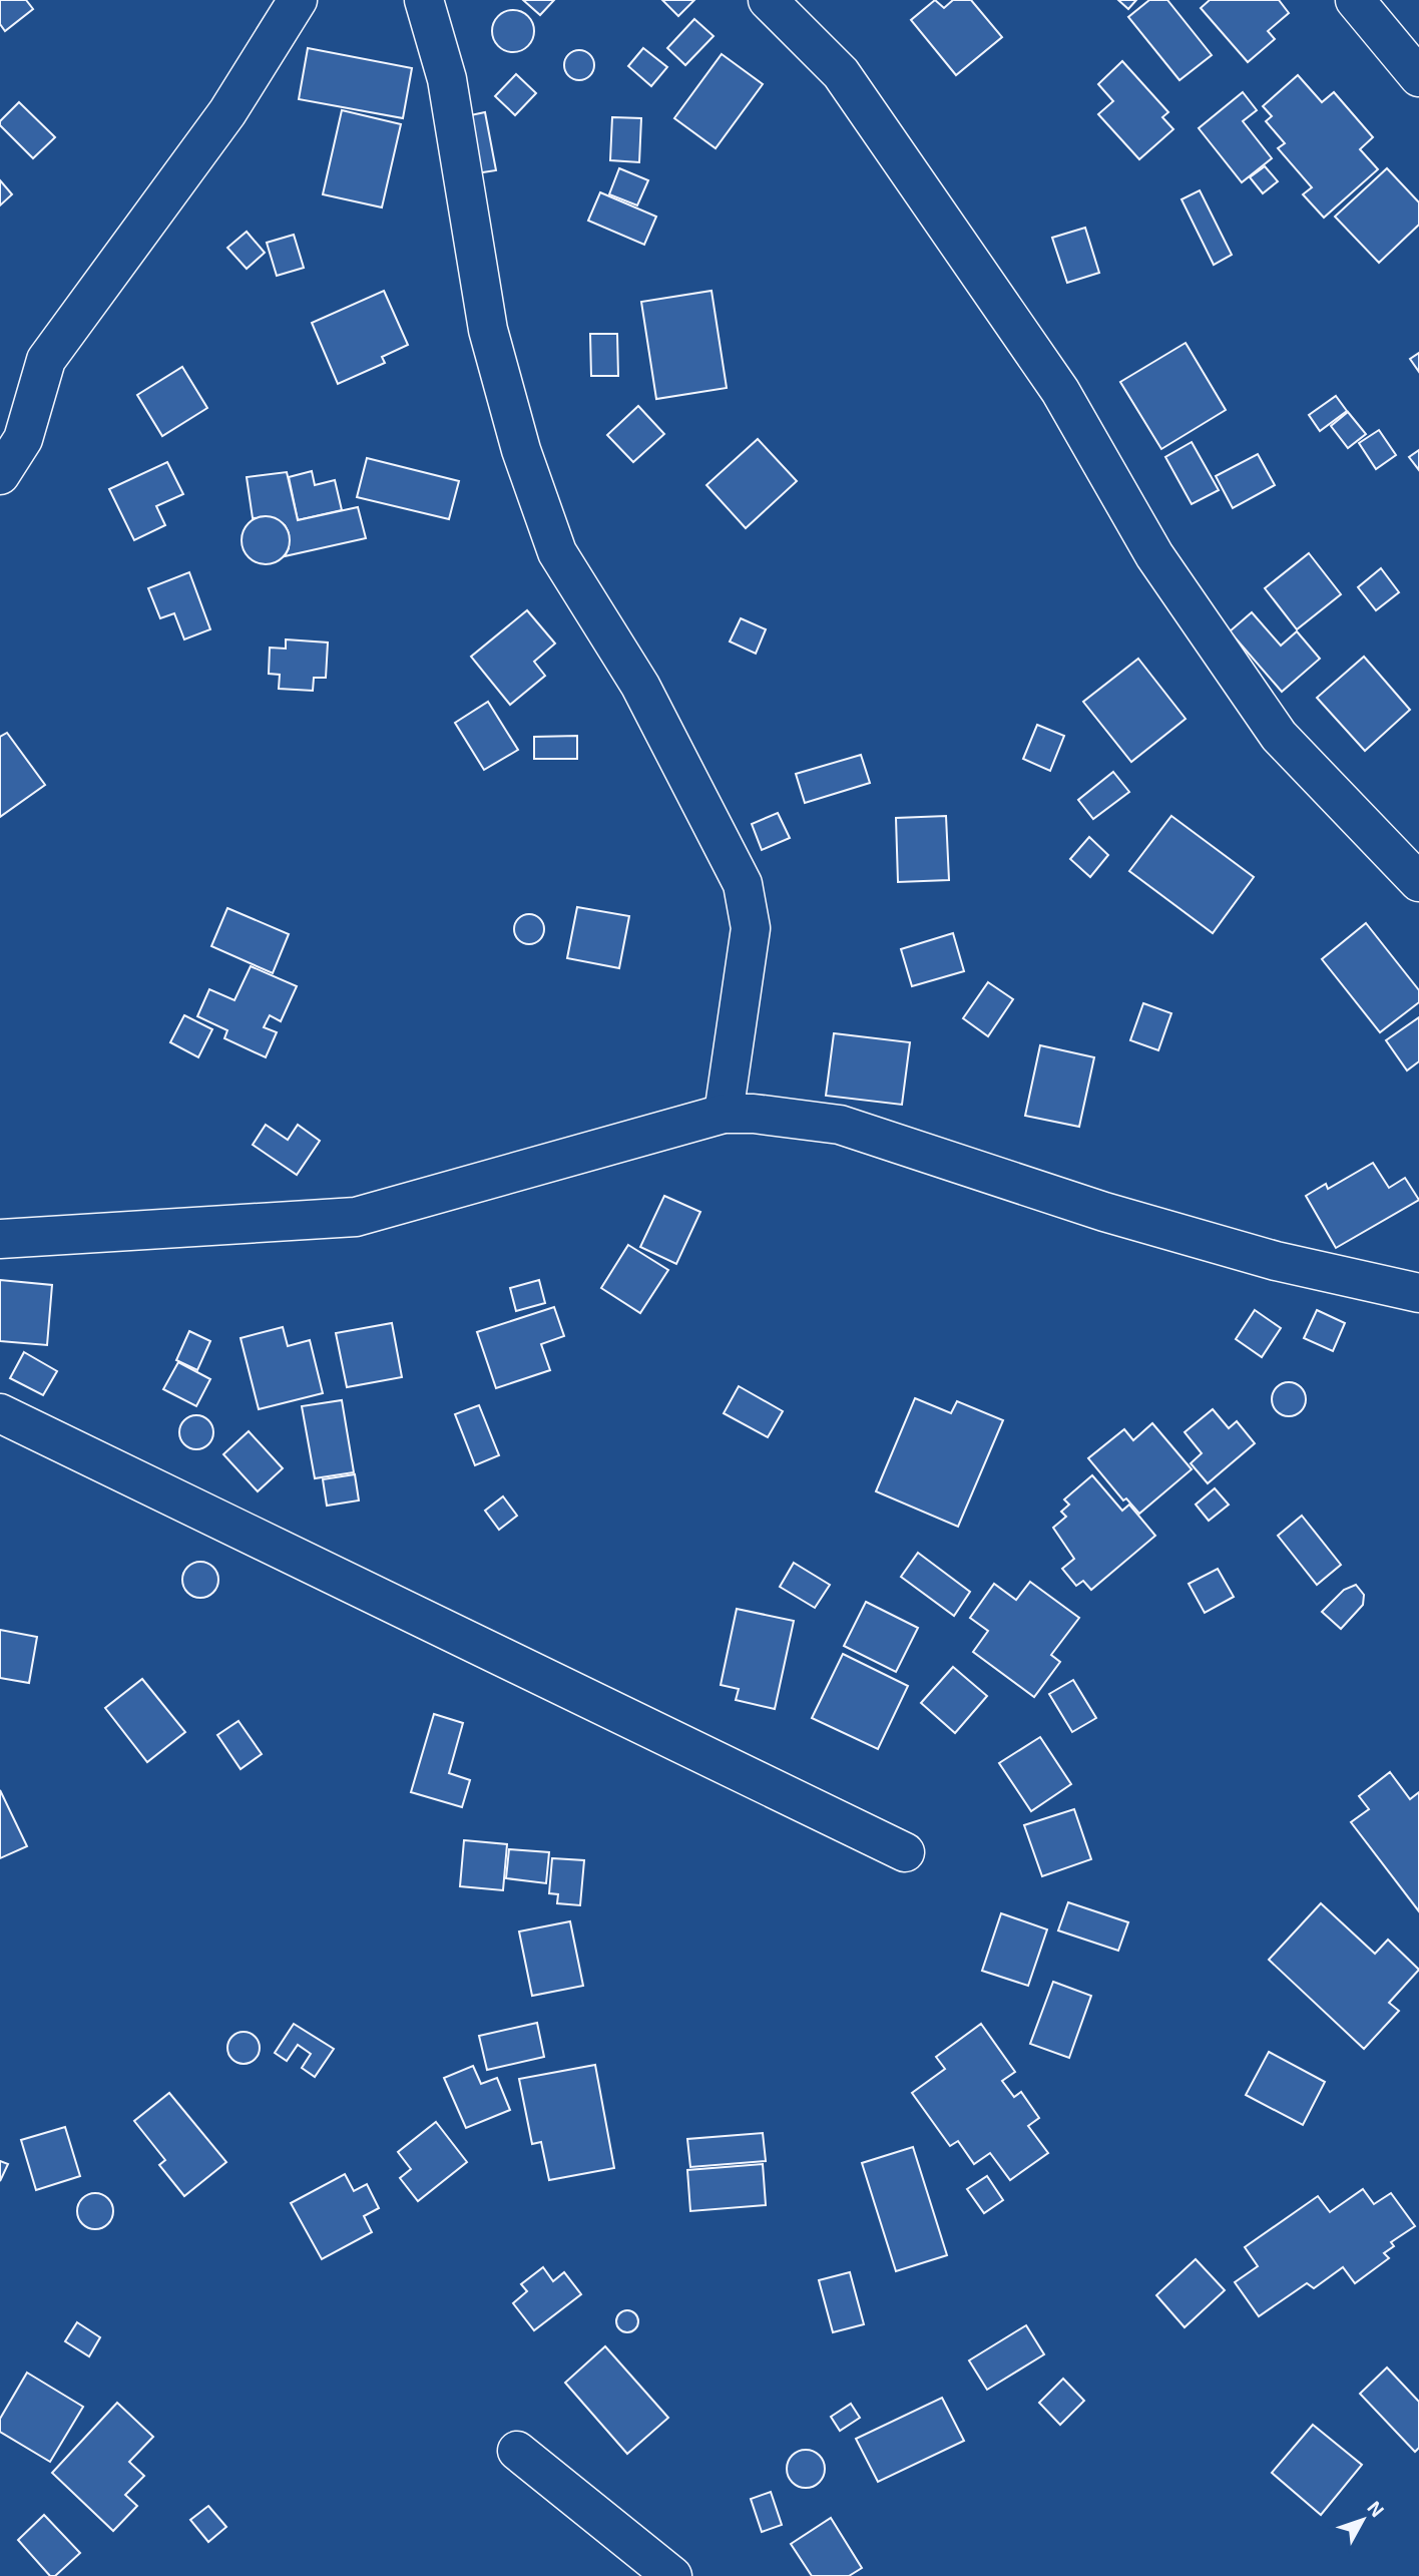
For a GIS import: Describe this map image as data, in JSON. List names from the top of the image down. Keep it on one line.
{"north":"top right"}
